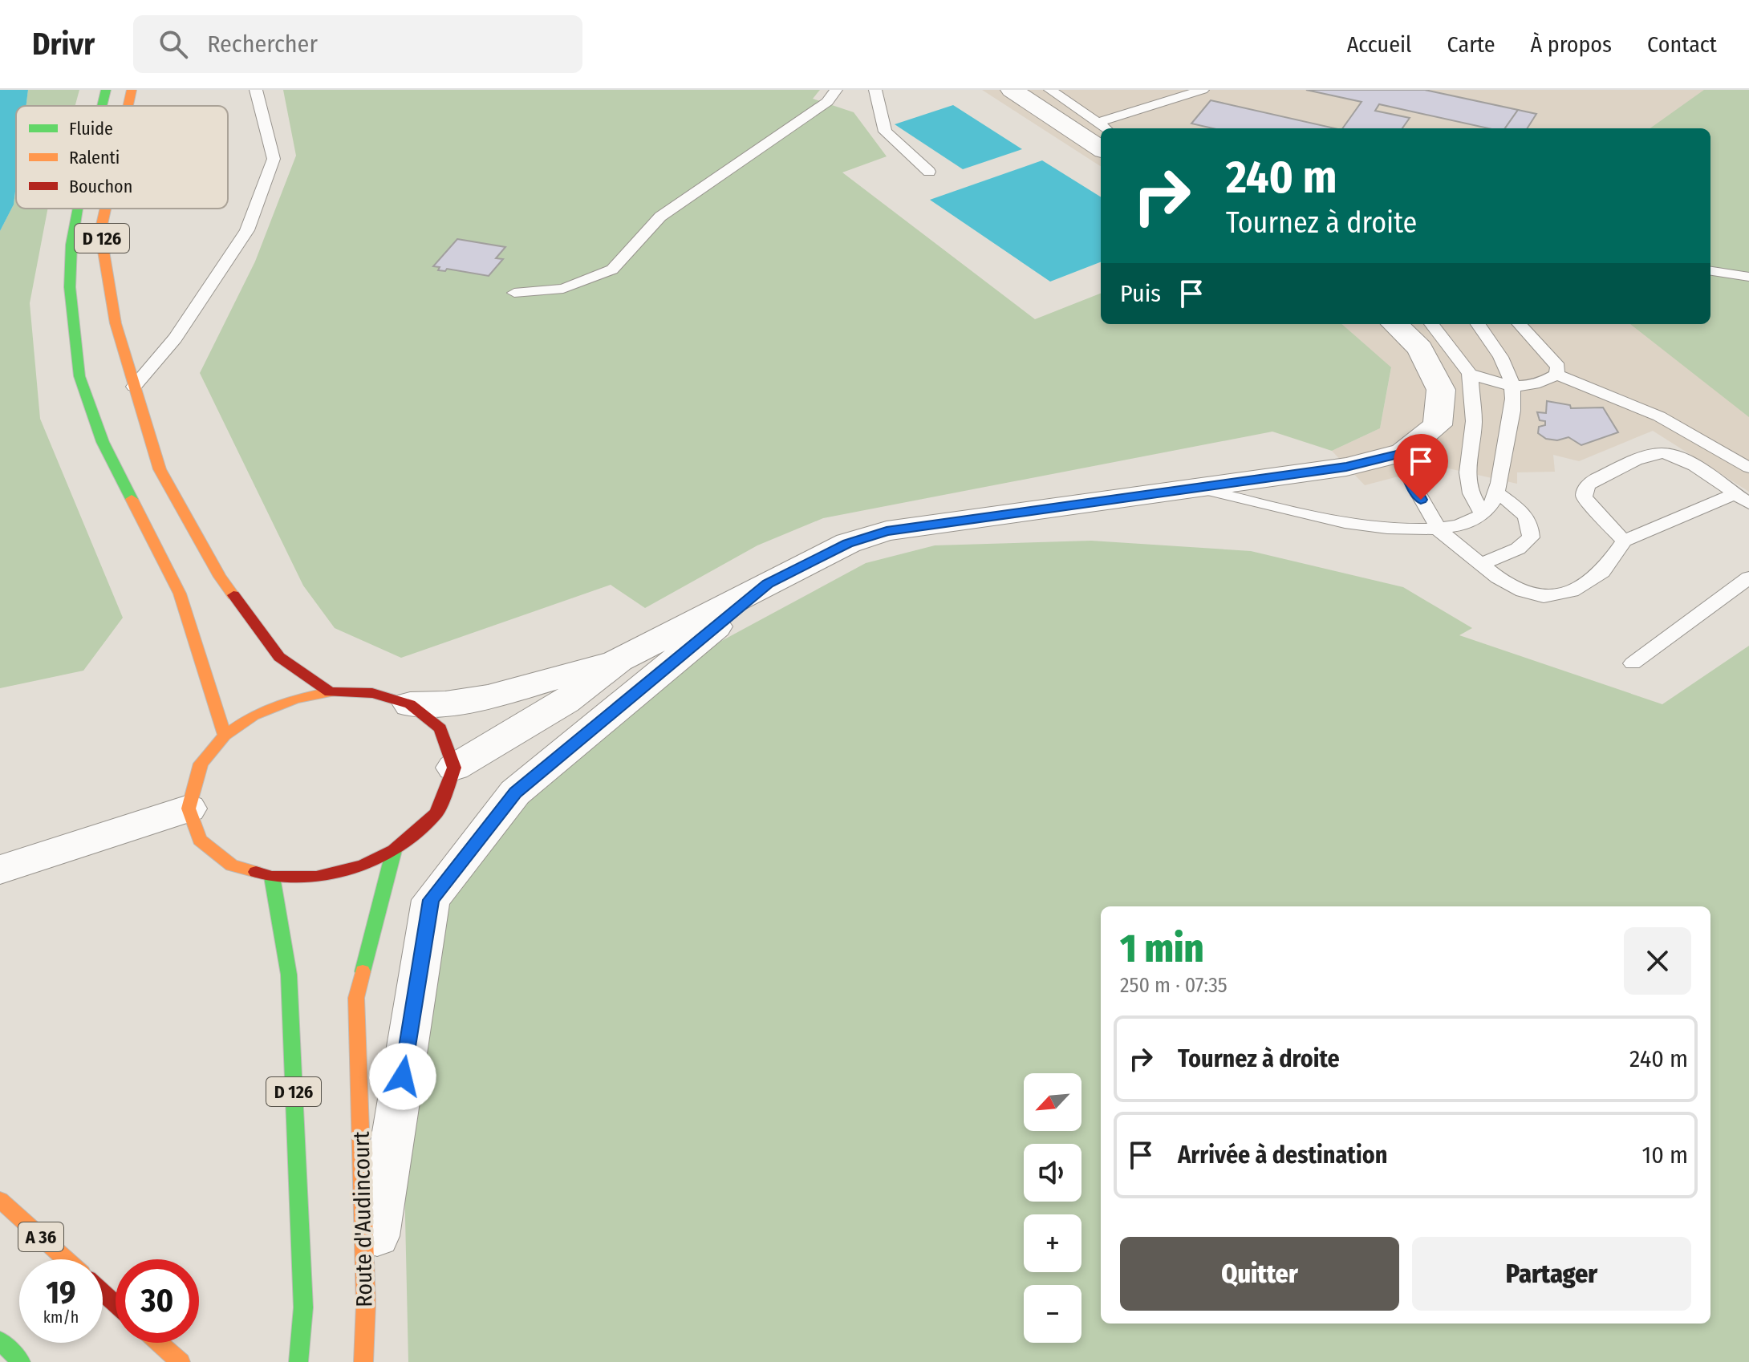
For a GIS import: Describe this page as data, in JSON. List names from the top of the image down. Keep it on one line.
{"streets":{"main road":["D 126","Route d'Audincourt","A 36"]},"crossings":[["D 126","Route d'Audincourt"]],"legend":["Fluide","Ralenti","Bouchon"],"north":"bottom left","page":{"header":"Drivr","search":"Rechercher","nav":["Accueil","Carte","À propos","Contact"],"turn":["240 m","Tournez à droite"],"then":"Puis","heading":["1 min","250 m · 07:35"],"list":[{"name":"Tournez à droite","value":"240 m"},{"name":"Arrivée à destination","value":"10 m"}],"map_buttons":["+","−"],"buttons":["Quitter","Partager"],"speed":"19 km/h","limit":"30"}}
